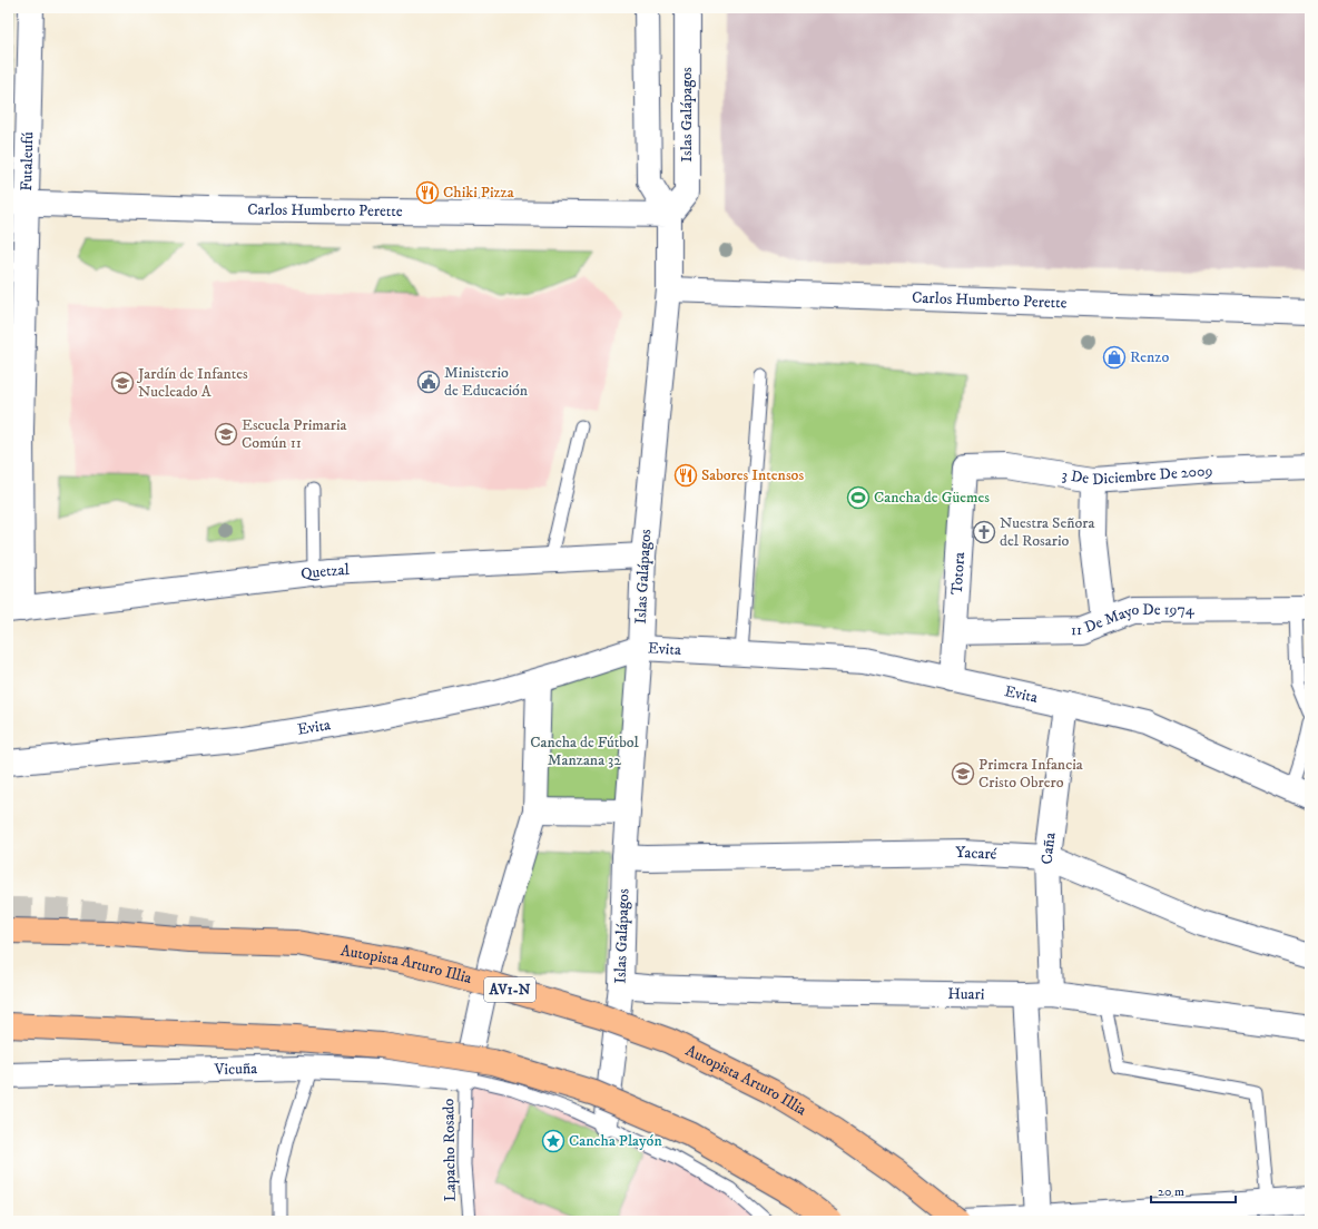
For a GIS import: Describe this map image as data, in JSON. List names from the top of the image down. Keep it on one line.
{"streets":{"highway":["Autopista Arturo Illia","AV1-N"],"street":["Islas Galápagos","Futaleufú","Carlos Humberto Perette","3 De Diciembre De 2009","Quetzal","Totora","11 De Mayo De 1974","Evita","Caña","Yacaré","Huari","Vicuña"],"lane":["Lapacho Rosado"]},"crossings":[["Islas Galápagos","Carlos Humberto Perette"],["Islas Galápagos","Quetzal"],["Islas Galápagos","Evita"],["Islas Galápagos","Yacaré"],["Islas Galápagos","Huari"],["Futaleufú","Carlos Humberto Perette"],["Futaleufú","Quetzal"],["3 De Diciembre De 2009","Totora"],["Totora","11 De Mayo De 1974"],["Totora","Evita"],["Evita","Caña"],["Caña","Yacaré"],["Caña","Huari"],["Vicuña","Lapacho Rosado"]],"parks":["Cancha de Fútbol Manzana 32"],"places":{"restaurant":["Chiki Pizza","Sabores Intensos"],"shop":["Renzo"],"public building":["Ministerio de Educación"],"school or university":["Jardín de Infantes Nucleado A","Escuela Primaria Común 11","Primera Infancia Cristo Obrero"],"sports":["Cancha de Güemes"],"church":["Nuestra Señora del Rosario"],"place":["Cancha Playón"]},"scale_bar":"20 m"}
